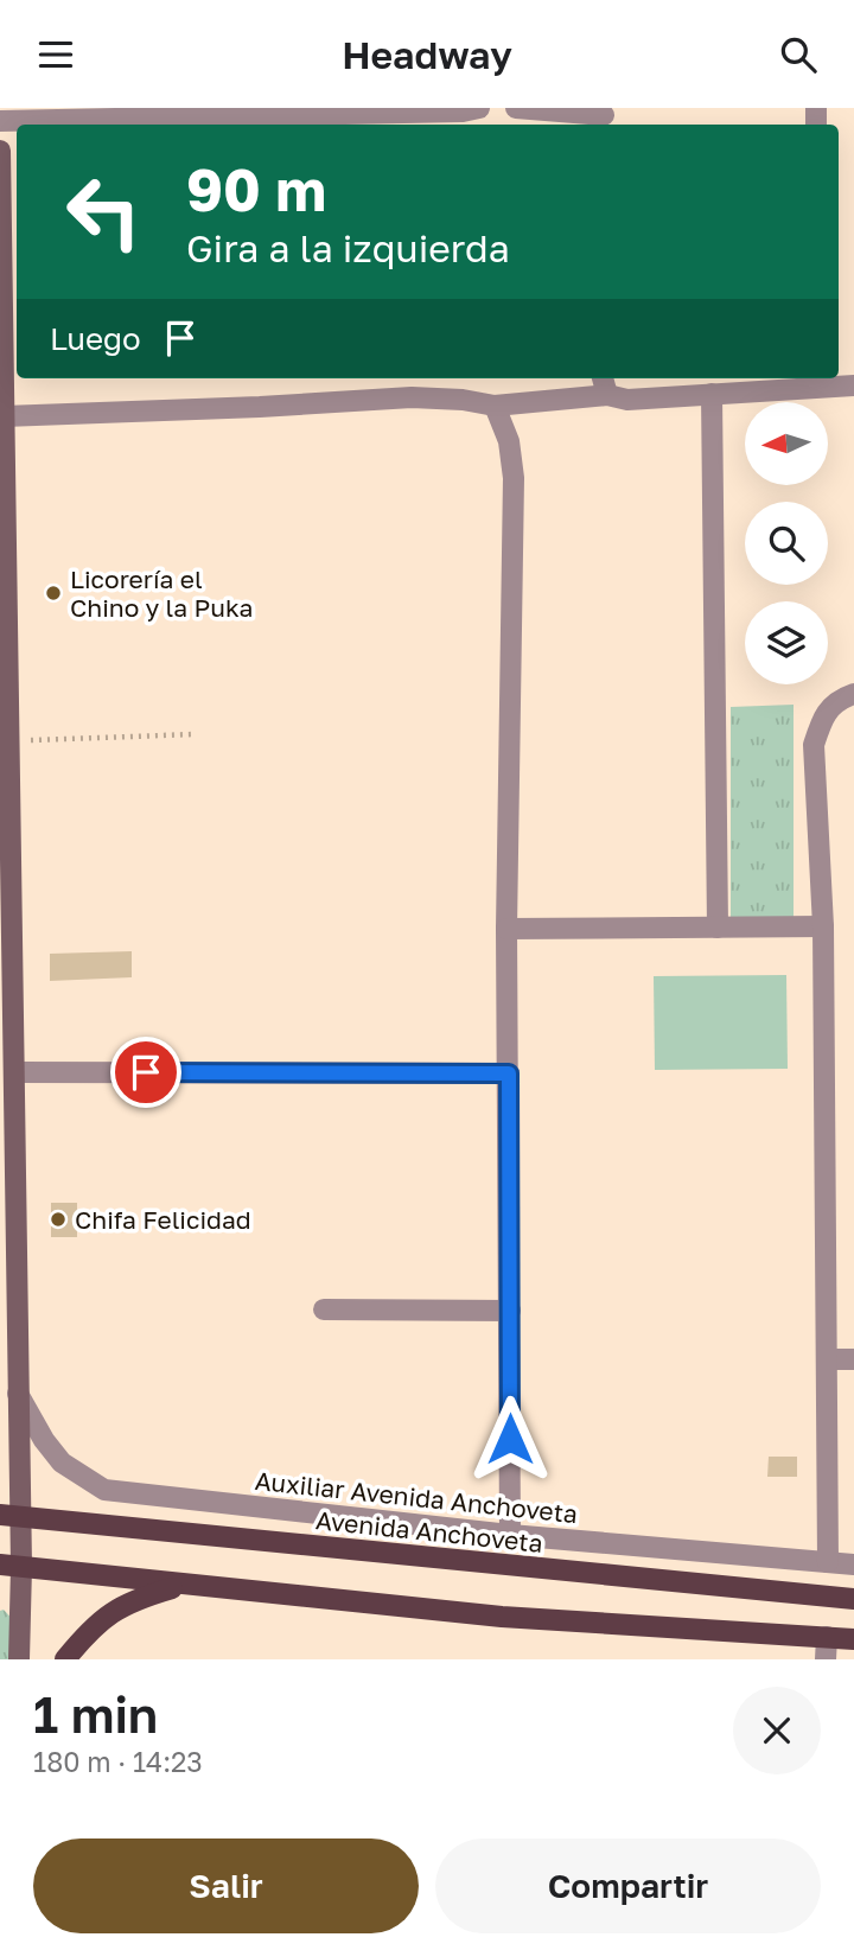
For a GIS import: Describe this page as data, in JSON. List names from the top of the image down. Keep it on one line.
{"streets":{"main road":["Avenida Anchoveta"],"street":["Auxiliar Avenida Anchoveta"]},"places":["Licorería el Chino y la Puka","Chifa Felicidad"],"north":"left","page":{"header":"Headway","turn":["90 m","Gira a la izquierda"],"then":"Luego","heading":["1 min","180 m · 14:23"],"buttons":["Salir","Compartir"]}}
